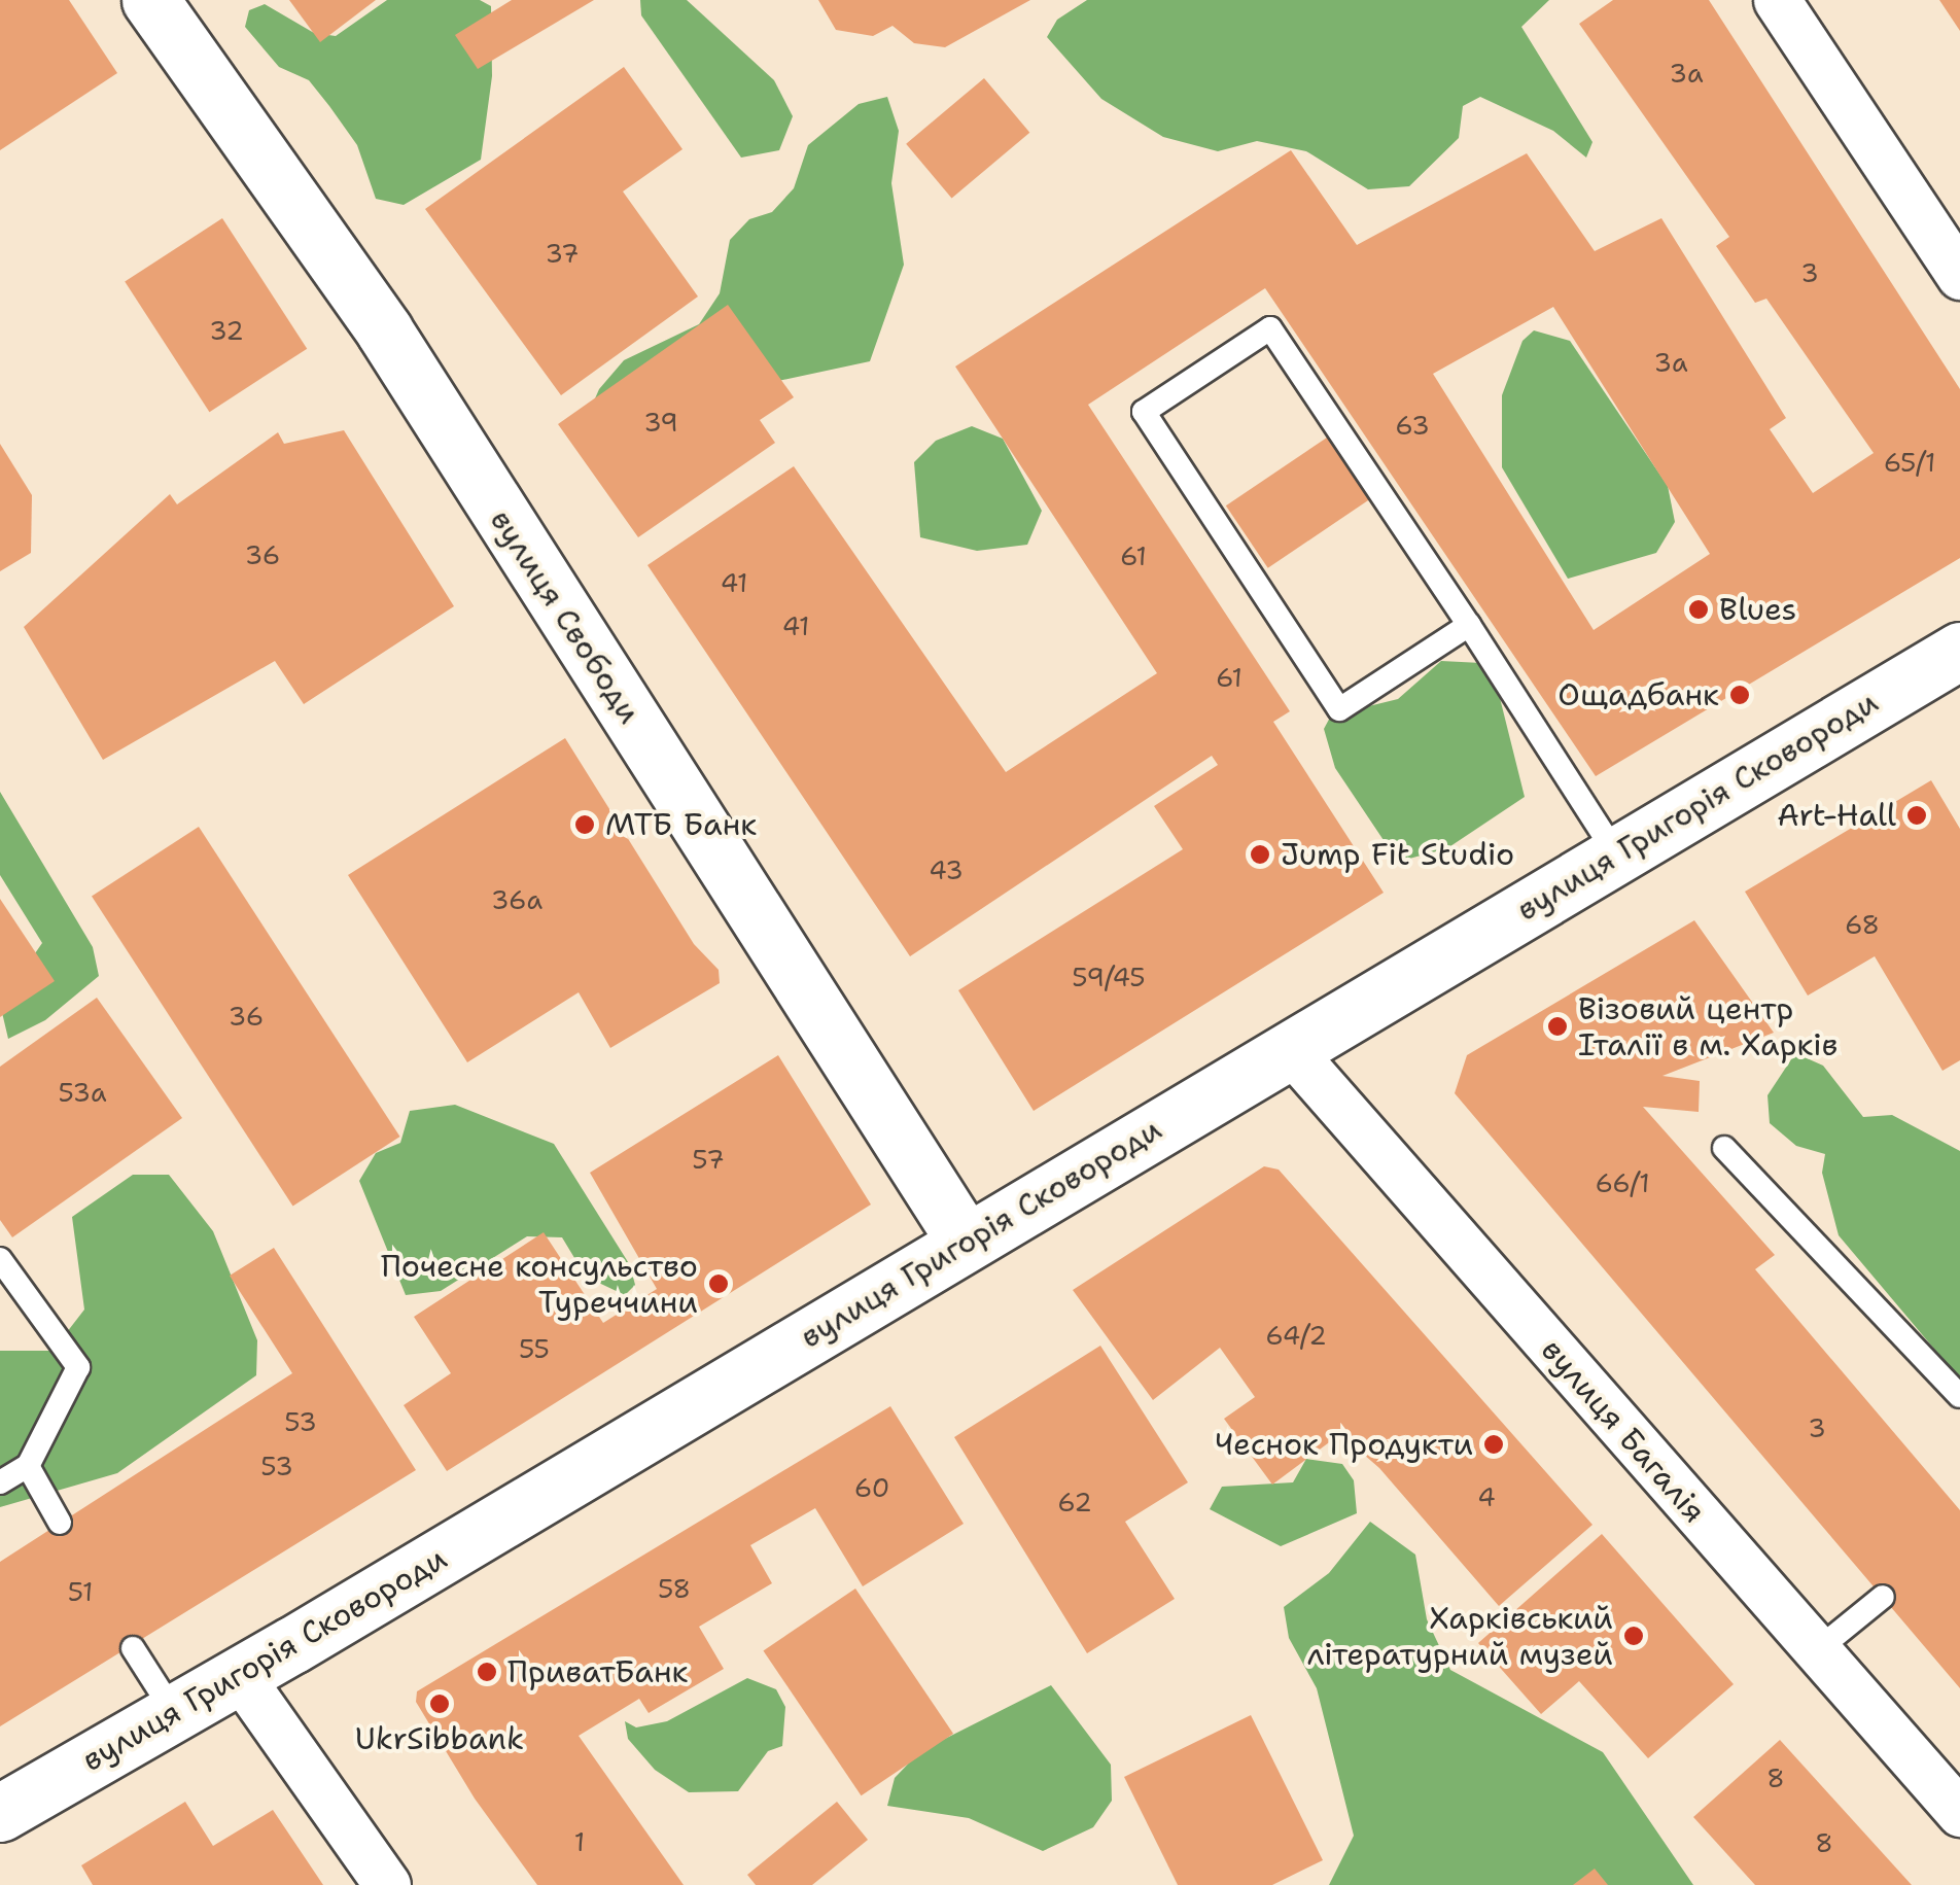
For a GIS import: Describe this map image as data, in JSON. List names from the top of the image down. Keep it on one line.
{"streets":{"main road":["вулиця Свободи","вулиця Григорія Сковороди"],"street":["вулиця Багалія"]},"crossings":[["вулиця Свободи","вулиця Григорія Сковороди"],["вулиця Григорія Сковороди","вулиця Багалія"]],"places":["Blues","Ощадбанк","Art-Hall","МТБ Банк","Jump Fit Studio","Візовий центр Італії в м. Харків","Почесне консульство Туреччини","Чеснок Продукти","Харківський літературний музей","ПриватБанк","UkrSibbank"],"house_numbers":["3а","37","3","32","3а","39","63","65/1","36","61","41","41","61","43","36а","68","59/45","36","53а","57","66/1","64/2","55","53","3","53","60","4","62","58","51","8","1","8"]}
